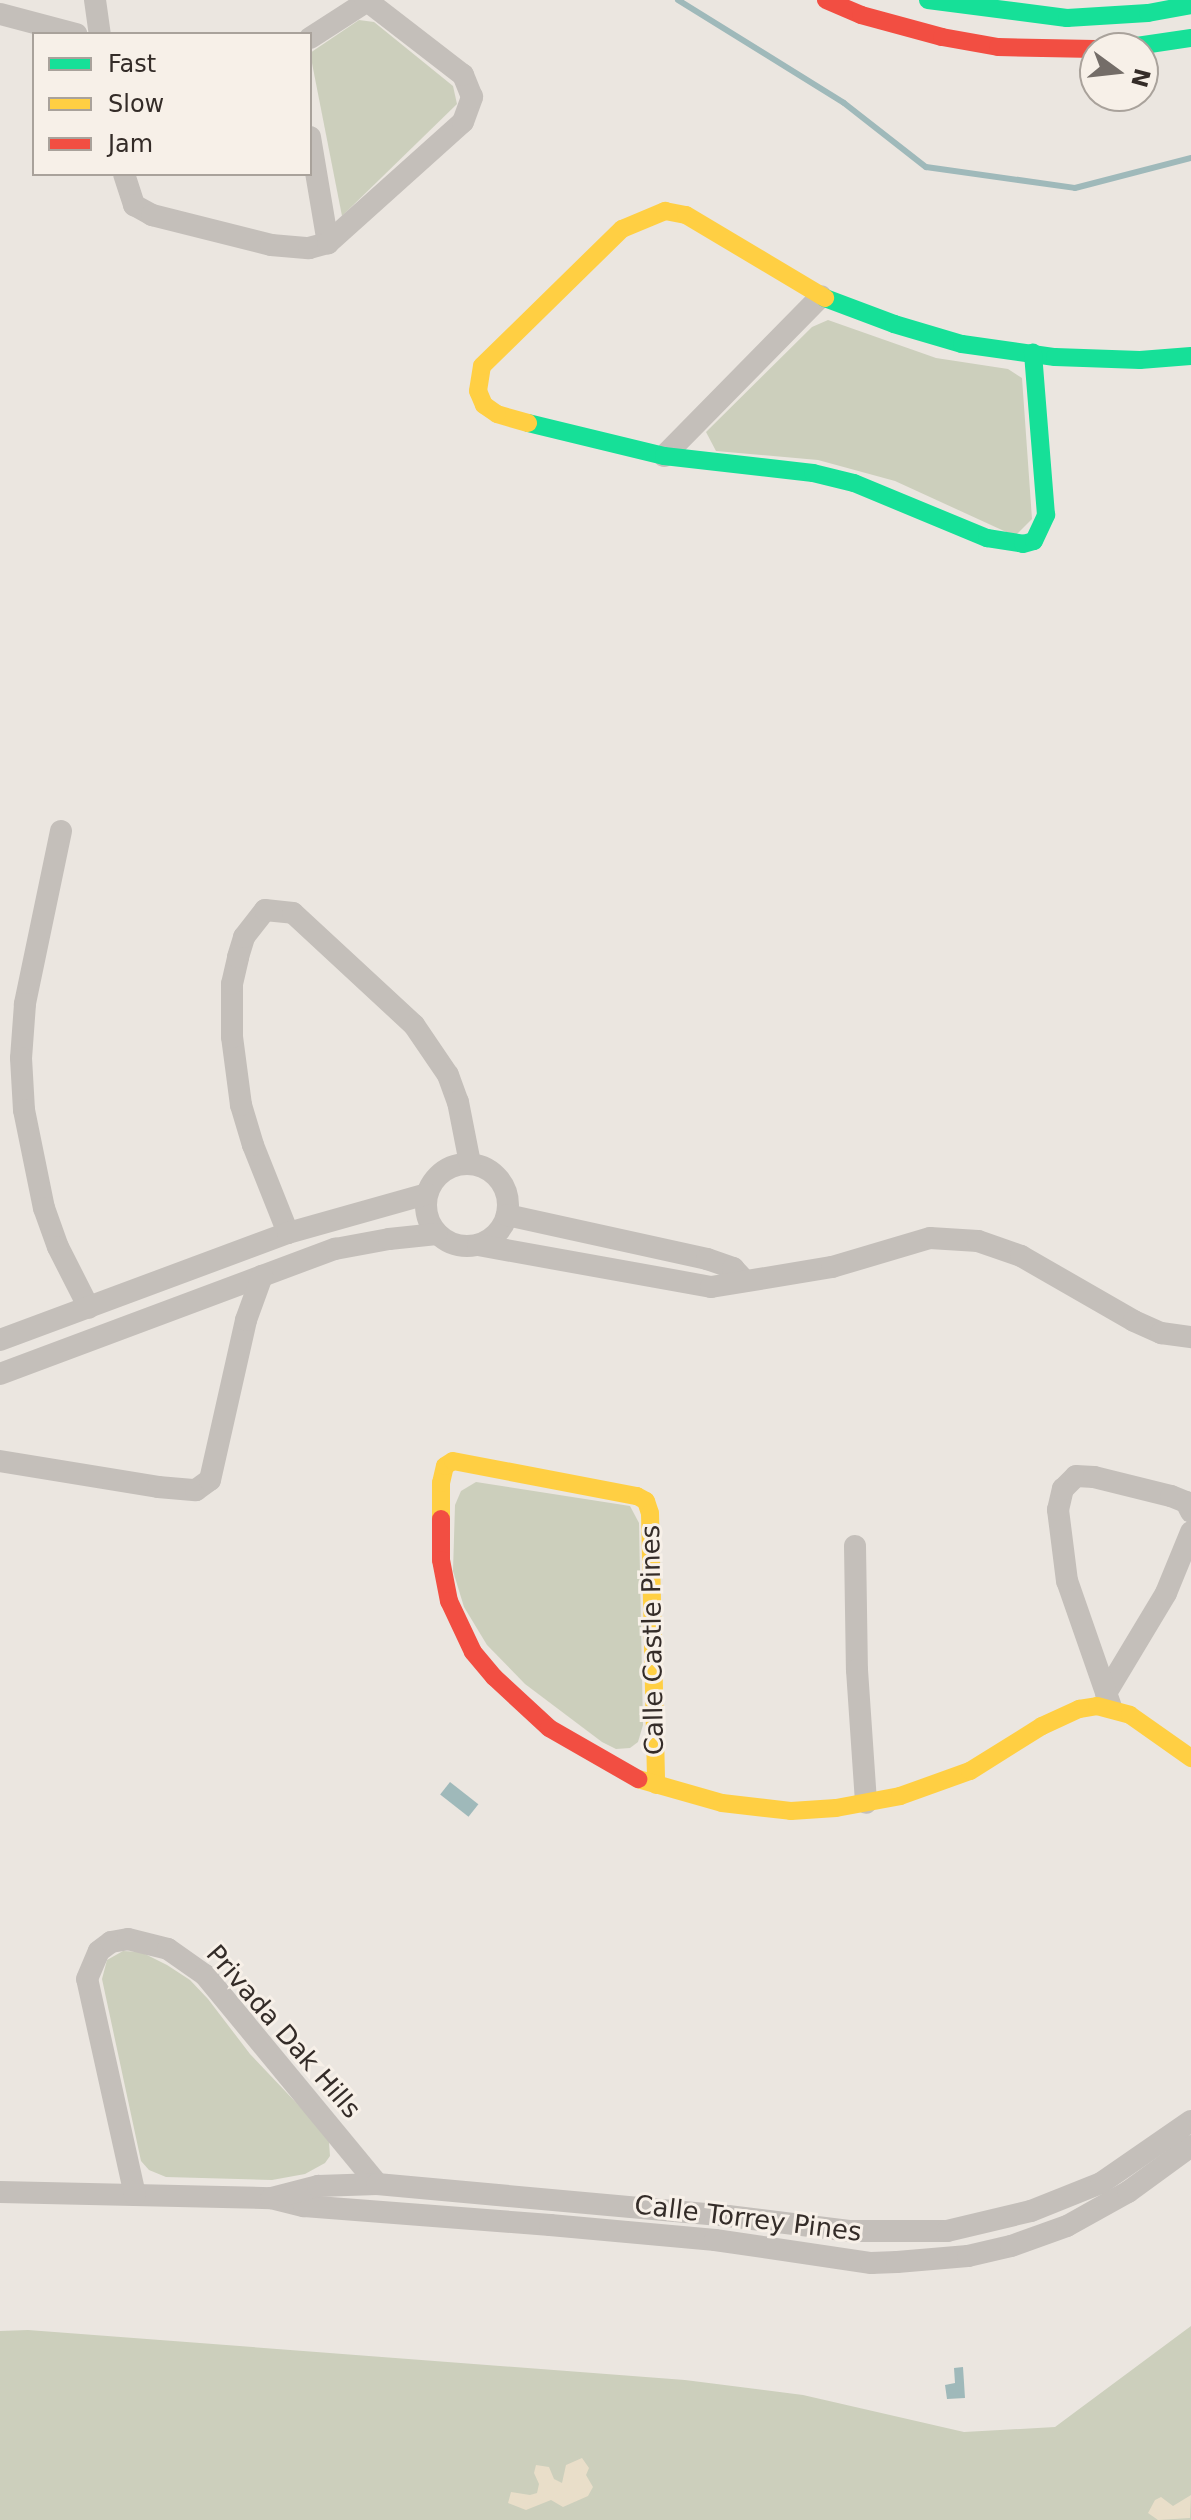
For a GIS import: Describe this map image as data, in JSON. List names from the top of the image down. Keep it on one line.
{"streets":{"street":["Calle Castle Pines","Privada Dak Hills","Calle Torrey Pines"]},"crossings":[["Privada Dak Hills","Calle Torrey Pines"]],"legend":["Fast","Slow","Jam"],"north":"right"}
